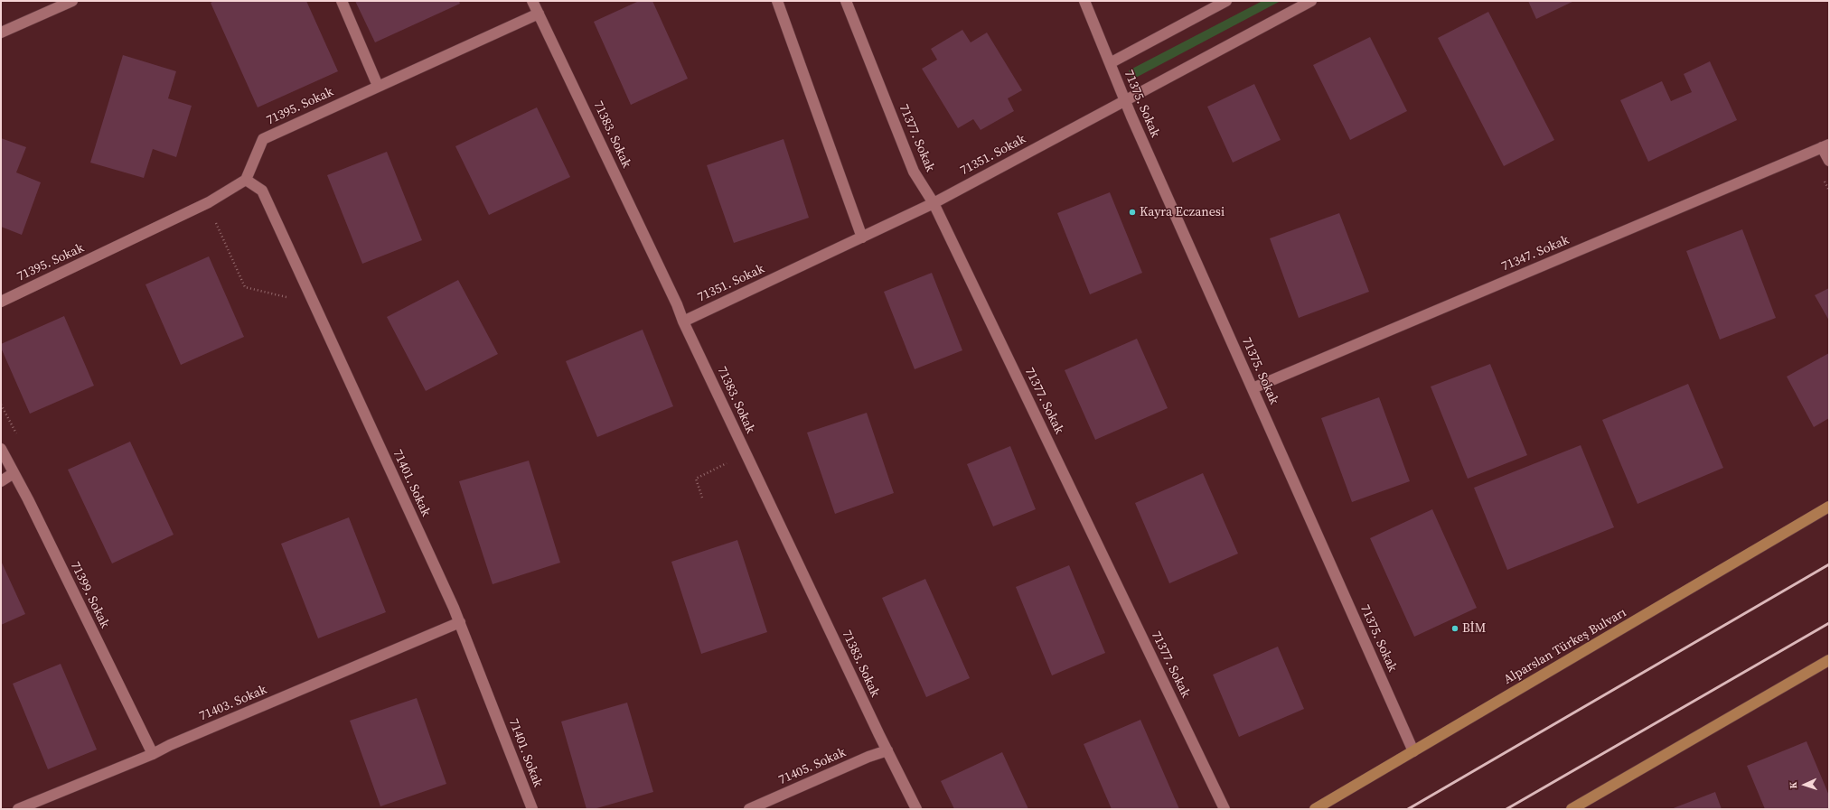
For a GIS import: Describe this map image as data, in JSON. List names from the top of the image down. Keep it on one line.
{"streets":{"main road":["Alparslan Türkeş Bulvarı"],"street":["71375. Sokak","71395. Sokak","71383. Sokak","71377. Sokak","71351. Sokak","71347. Sokak","71401. Sokak","71399. Sokak","71403. Sokak","71405. Sokak"]},"crossings":[["71375. Sokak","71351. Sokak"],["71375. Sokak","71347. Sokak"],["71375. Sokak","Alparslan Türkeş Bulvarı"],["71395. Sokak","71383. Sokak"],["71395. Sokak","71401. Sokak"],["71383. Sokak","71351. Sokak"],["71383. Sokak","71405. Sokak"],["71377. Sokak","71351. Sokak"],["71401. Sokak","71403. Sokak"],["71399. Sokak","71403. Sokak"]],"places":["Kayra Eczanesi","BİM"],"north":"left"}
